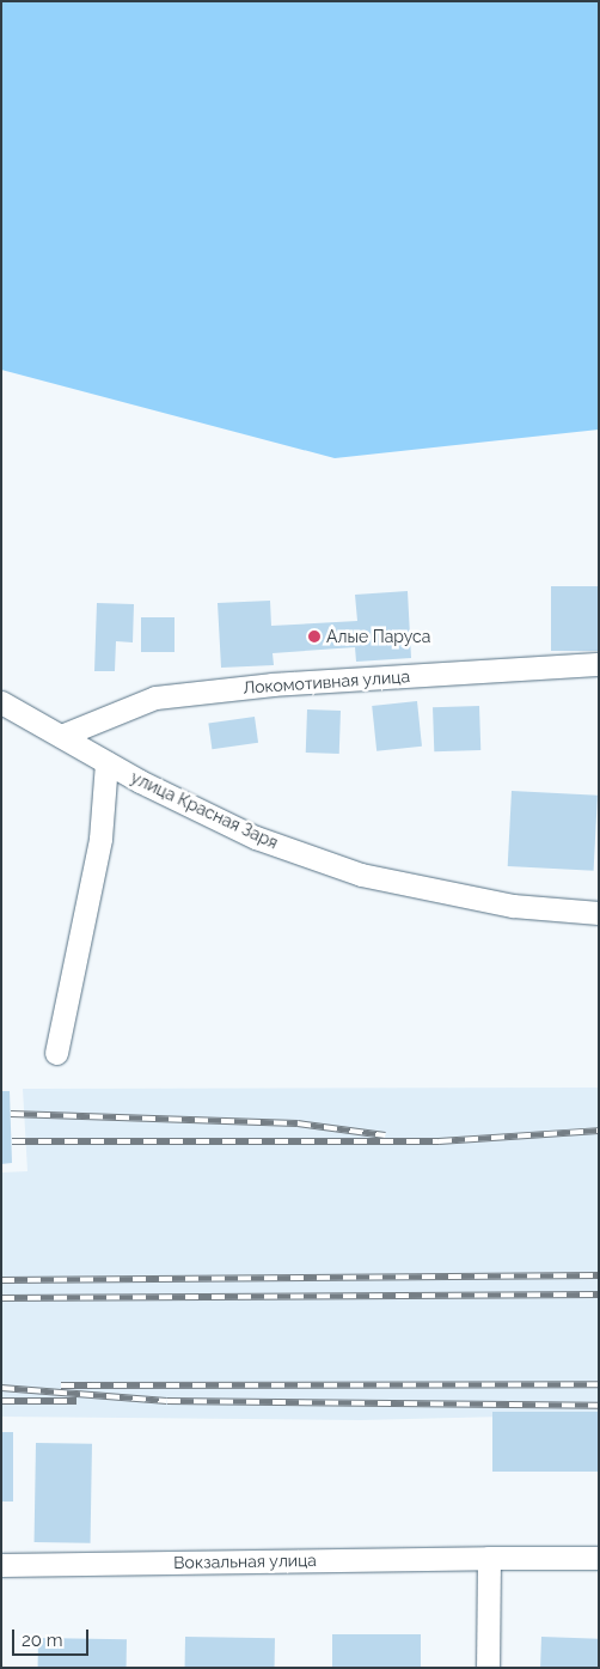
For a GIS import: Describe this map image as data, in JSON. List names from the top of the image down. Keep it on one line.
{"streets":{"street":["Локомотивная улица","улица Красная Заря","Вокзальная улица"]},"crossings":[["Локомотивная улица","улица Красная Заря"]],"places":["Алые Паруса"],"scale_bar":"20 m"}
